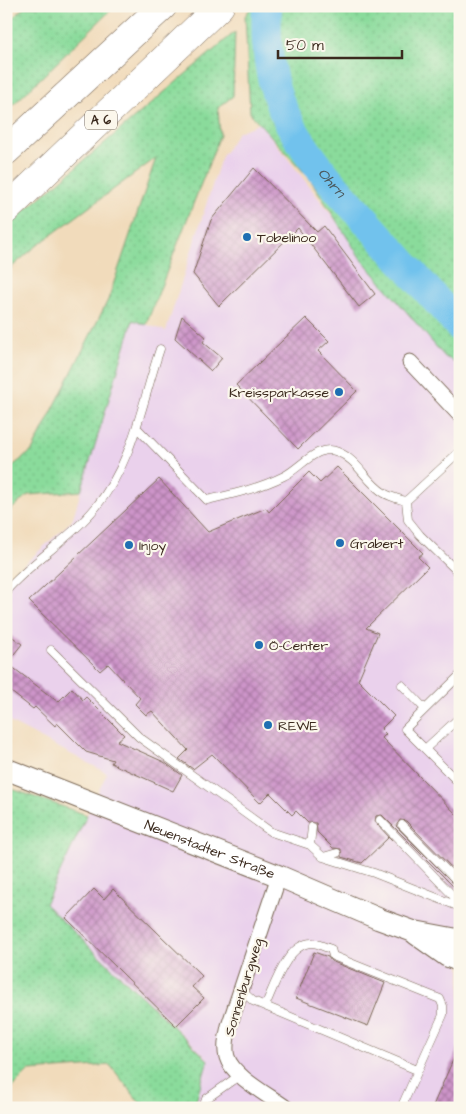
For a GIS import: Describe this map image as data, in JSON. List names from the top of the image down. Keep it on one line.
{"streets":{"highway":["A 6"],"main road":["Neuenstadter Straße"],"street":["Sonnenburgweg"]},"crossings":[["Neuenstadter Straße","Sonnenburgweg"]],"water":["Ohrn"],"places":["Tobelinoo","Kreissparkasse","Grabert","Injoy","Ö-Center","REWE"],"scale_bar":"50 m"}
